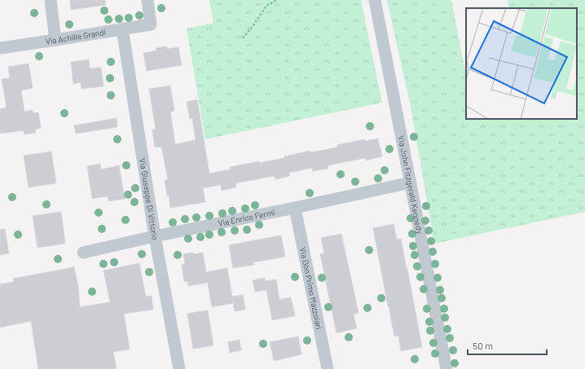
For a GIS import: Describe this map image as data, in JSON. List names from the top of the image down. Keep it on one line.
{"streets":{"street":["Via Achille Grandi","Via John Fitzgerald Kennedy","Via Giuseppe Di Vittorio","Via Enrico Fermi","Via Don Primo Mazzolari"]},"crossings":[["Via Achille Grandi","Via Giuseppe Di Vittorio"],["Via John Fitzgerald Kennedy","Via Enrico Fermi"],["Via Giuseppe Di Vittorio","Via Enrico Fermi"],["Via Enrico Fermi","Via Don Primo Mazzolari"]],"scale_bar":"50 m"}
